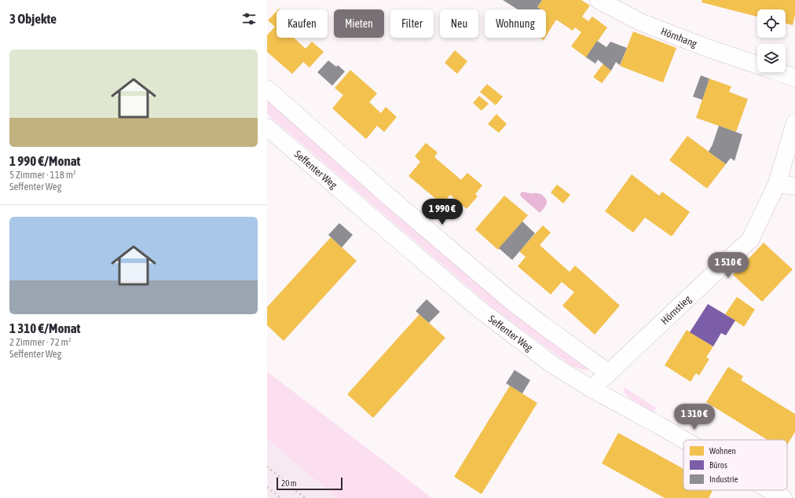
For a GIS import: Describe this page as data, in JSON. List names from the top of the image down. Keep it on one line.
{"streets":{"street":["Hörnhang","Seffenter Weg","Hörnstieg"]},"crossings":[["Seffenter Weg","Hörnstieg"]],"legend":["Wohnen","Büros","Industrie"],"scale_bar":"20 m","page":{"heading":"3 Objekte","chip":["Kaufen","Mieten","Filter","Neu","Wohnung"],"list":[{"name":"1 990 €/Monat","note":"5 Zimmer · 118 m² · Seffenter Weg"},{"name":"1 310 €/Monat","note":"2 Zimmer · 72 m² · Seffenter Weg"}],"price":["1 990 €","1 510 €","1 310 €"],"scale":"20 m"}}
